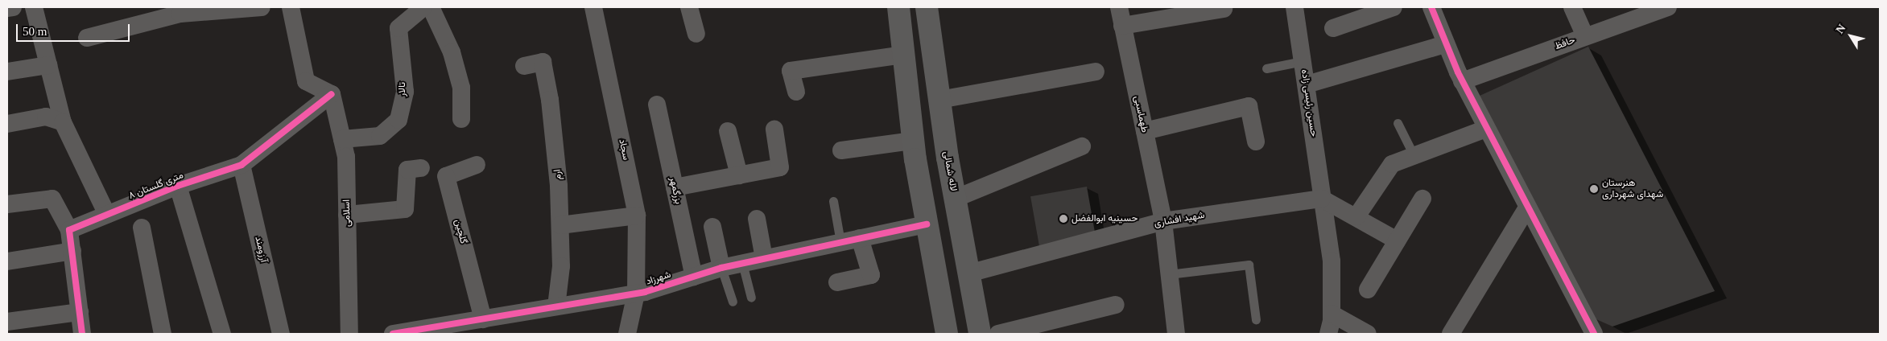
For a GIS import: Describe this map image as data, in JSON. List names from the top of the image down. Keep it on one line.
{"streets":{"main road":["لاله شمالی"],"street":["حافظ","تالار","حسین رئیسی زاده","طهماسبی","سجاد","ارم","۸ متری گلستان","بزرگمهر","اسلامی","شهید افشاری","گلچین","آرزومند","شهرزاد"]},"crossings":[["تالار","اسلامی"],["حسین رئیسی زاده","شهید افشاری"],["طهماسبی","شهید افشاری"],["سجاد","شهرزاد"],["لاله شمالی","شهید افشاری"],["ارم","شهرزاد"],["۸ متری گلستان","اسلامی"],["۸ متری گلستان","آرزومند"],["بزرگمهر","شهرزاد"],["گلچین","شهرزاد"]],"places":["هنرستان شهدای شهرداری","حسینیه ابوالفضل"],"scale_bar":"50 m","north":"top left"}
